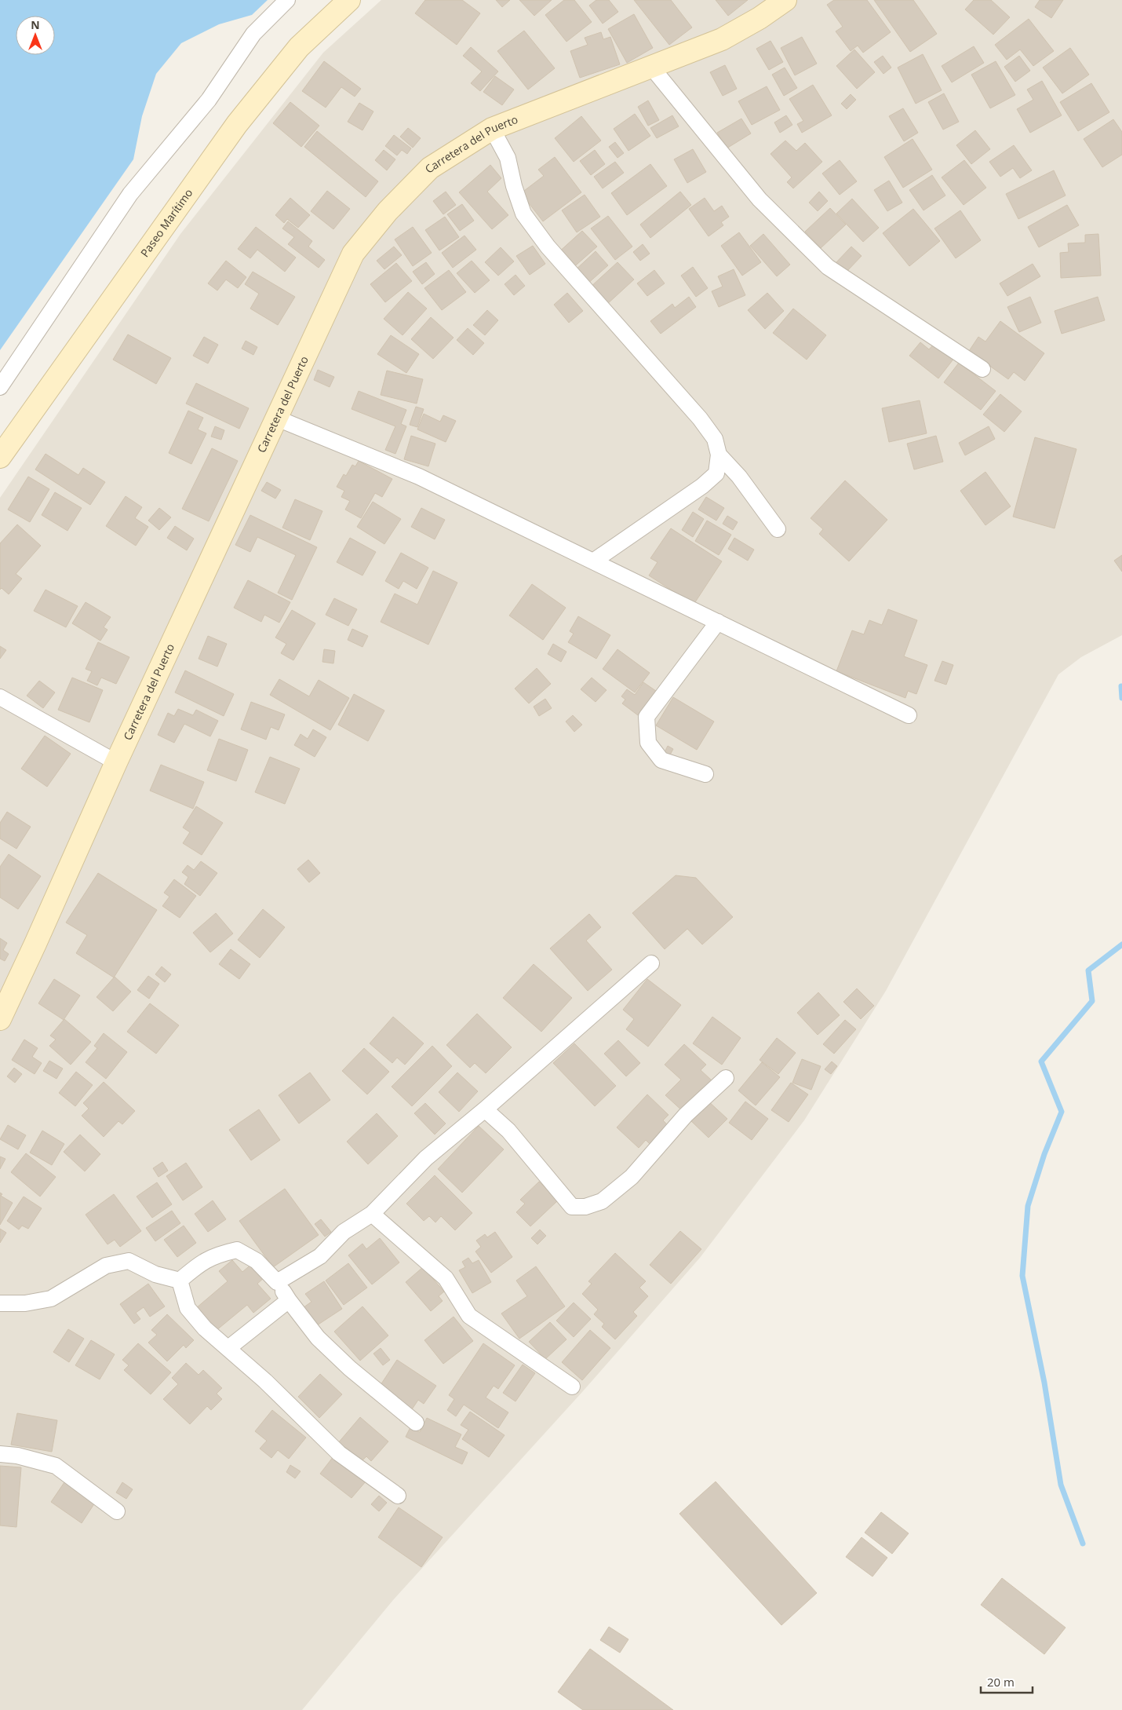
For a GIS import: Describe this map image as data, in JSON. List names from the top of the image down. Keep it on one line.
{"streets":{"main road":["Carretera del Puerto","Paseo Marítimo"]},"scale_bar":"20 m","north":"top"}
